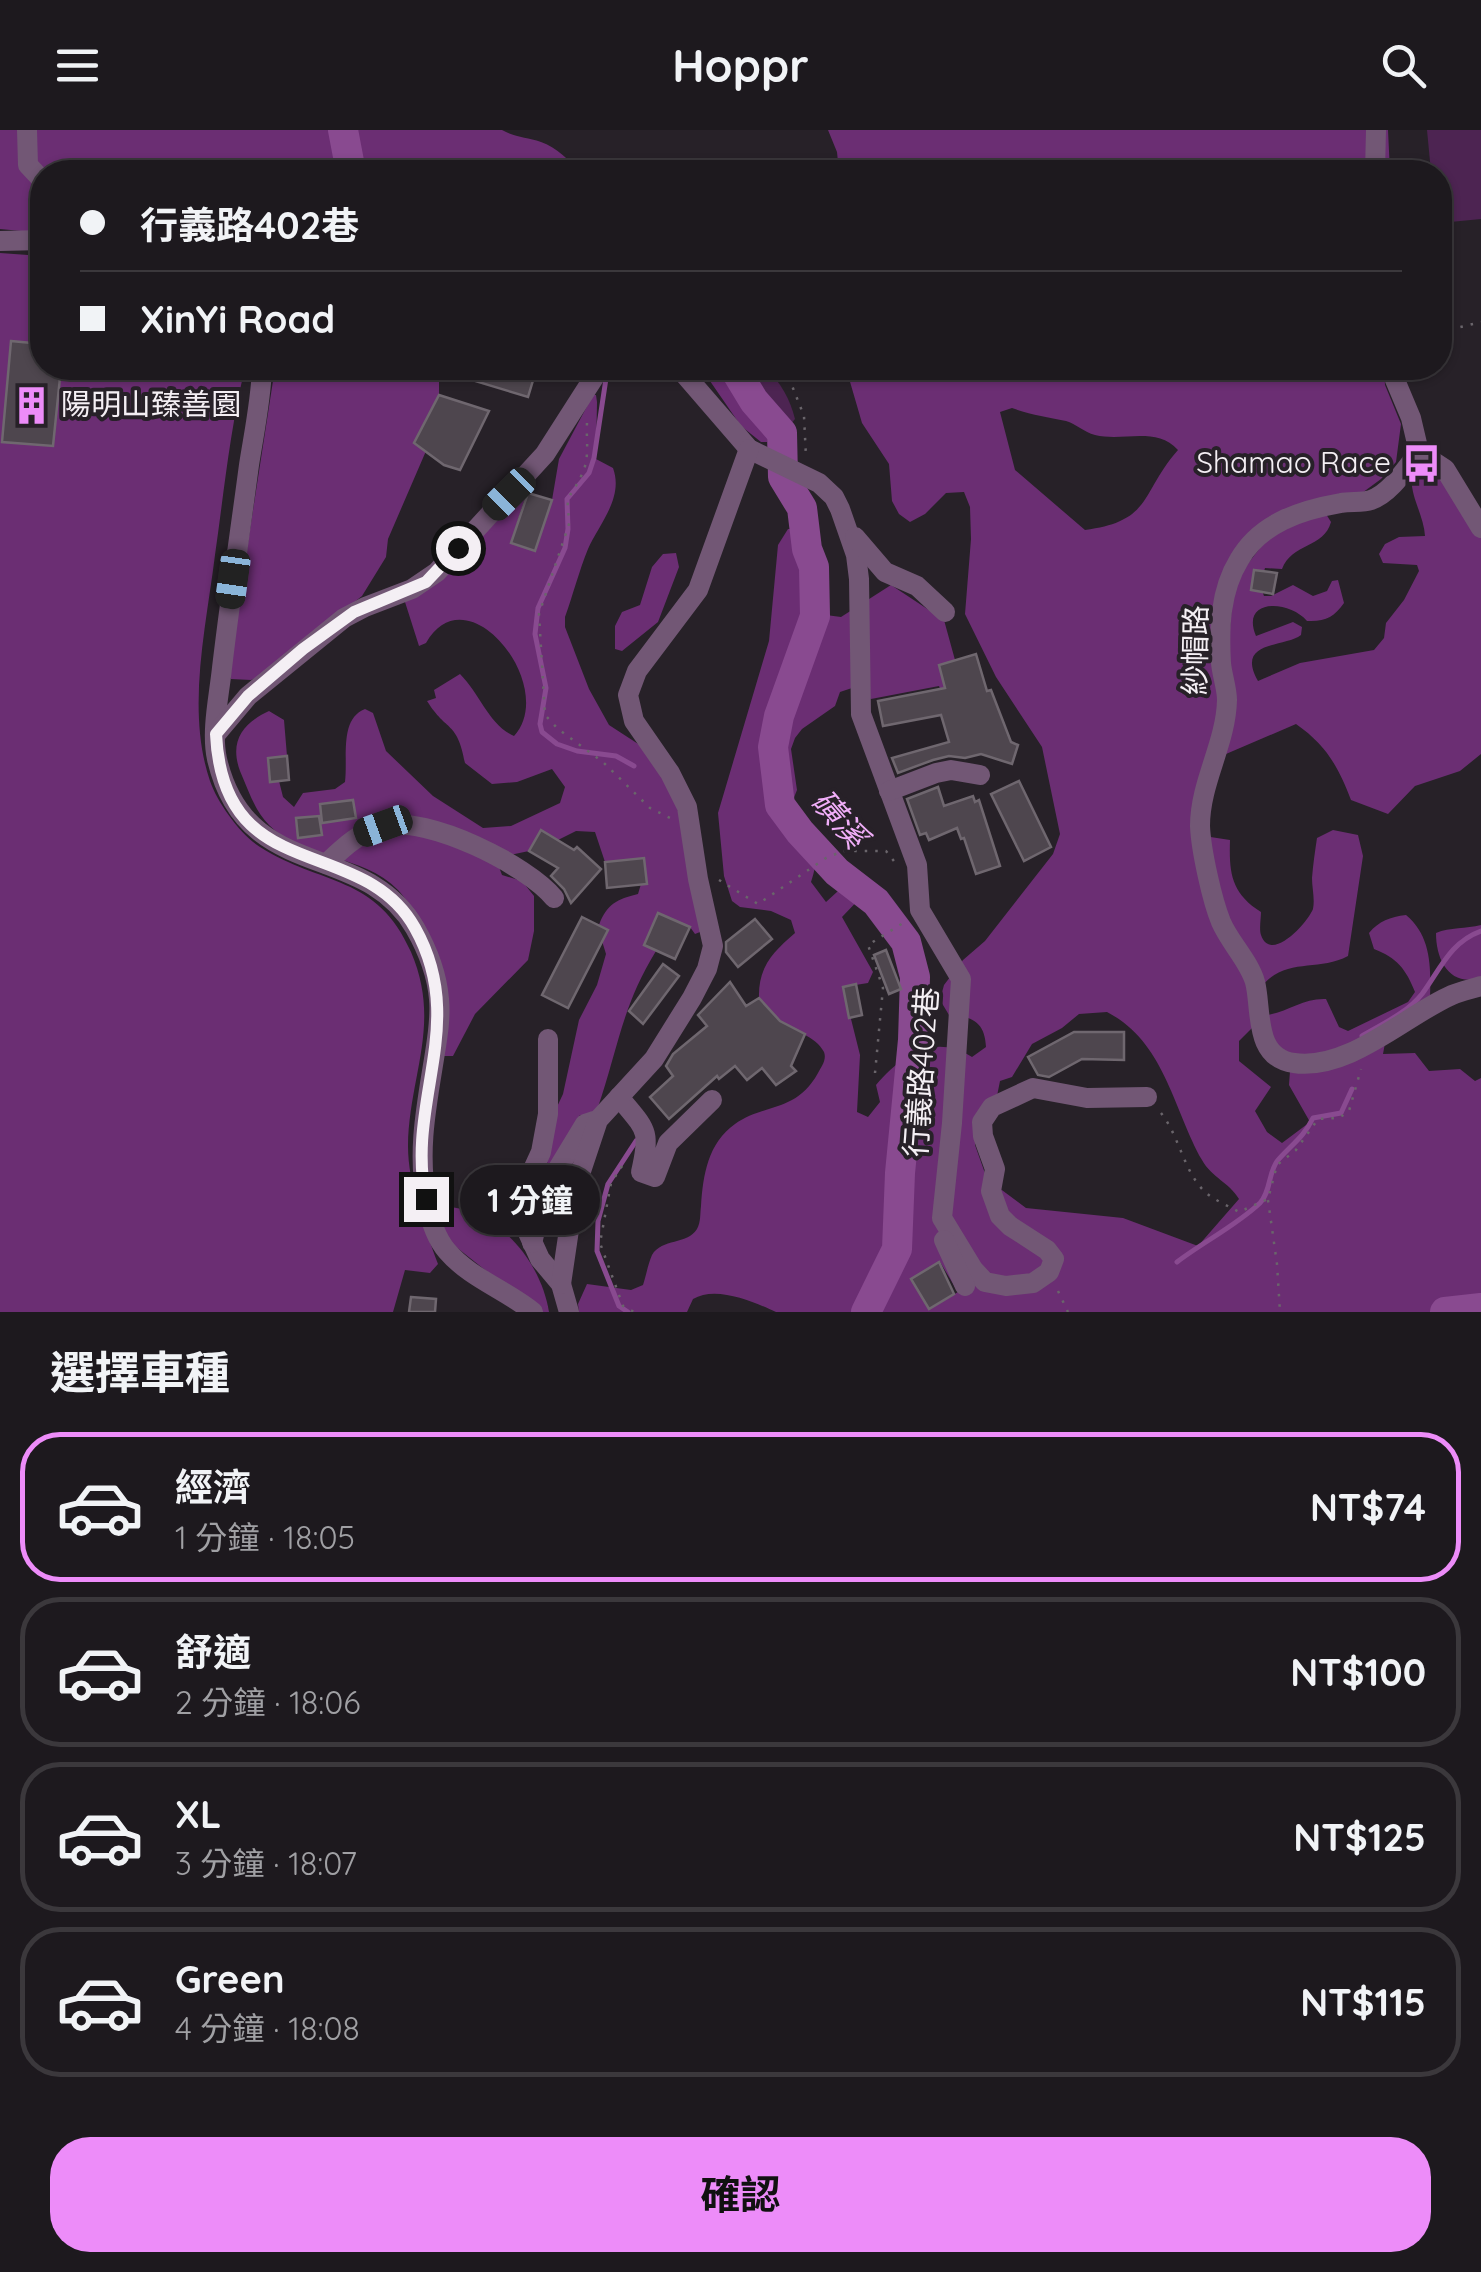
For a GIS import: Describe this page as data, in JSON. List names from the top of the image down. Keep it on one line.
{"streets":{"street":["紗帽路","行義路402巷"]},"water":["磺溪"],"places":{"building":["陽明山臻善園"],"bus stop":["Shamao Race"]},"page":{"header":"Hoppr","banner":["行義路402巷","XinYi Road"],"bubble":"1 分鐘","heading":"選擇車種","list":[{"name":"經濟","note":"1 分鐘 · 18:05","value":"NT$74"},{"name":"舒適","note":"2 分鐘 · 18:06","value":"NT$100"},{"name":"XL","note":"3 分鐘 · 18:07","value":"NT$125"},{"name":"Green","note":"4 分鐘 · 18:08","value":"NT$115"}],"buttons":"確認"}}
